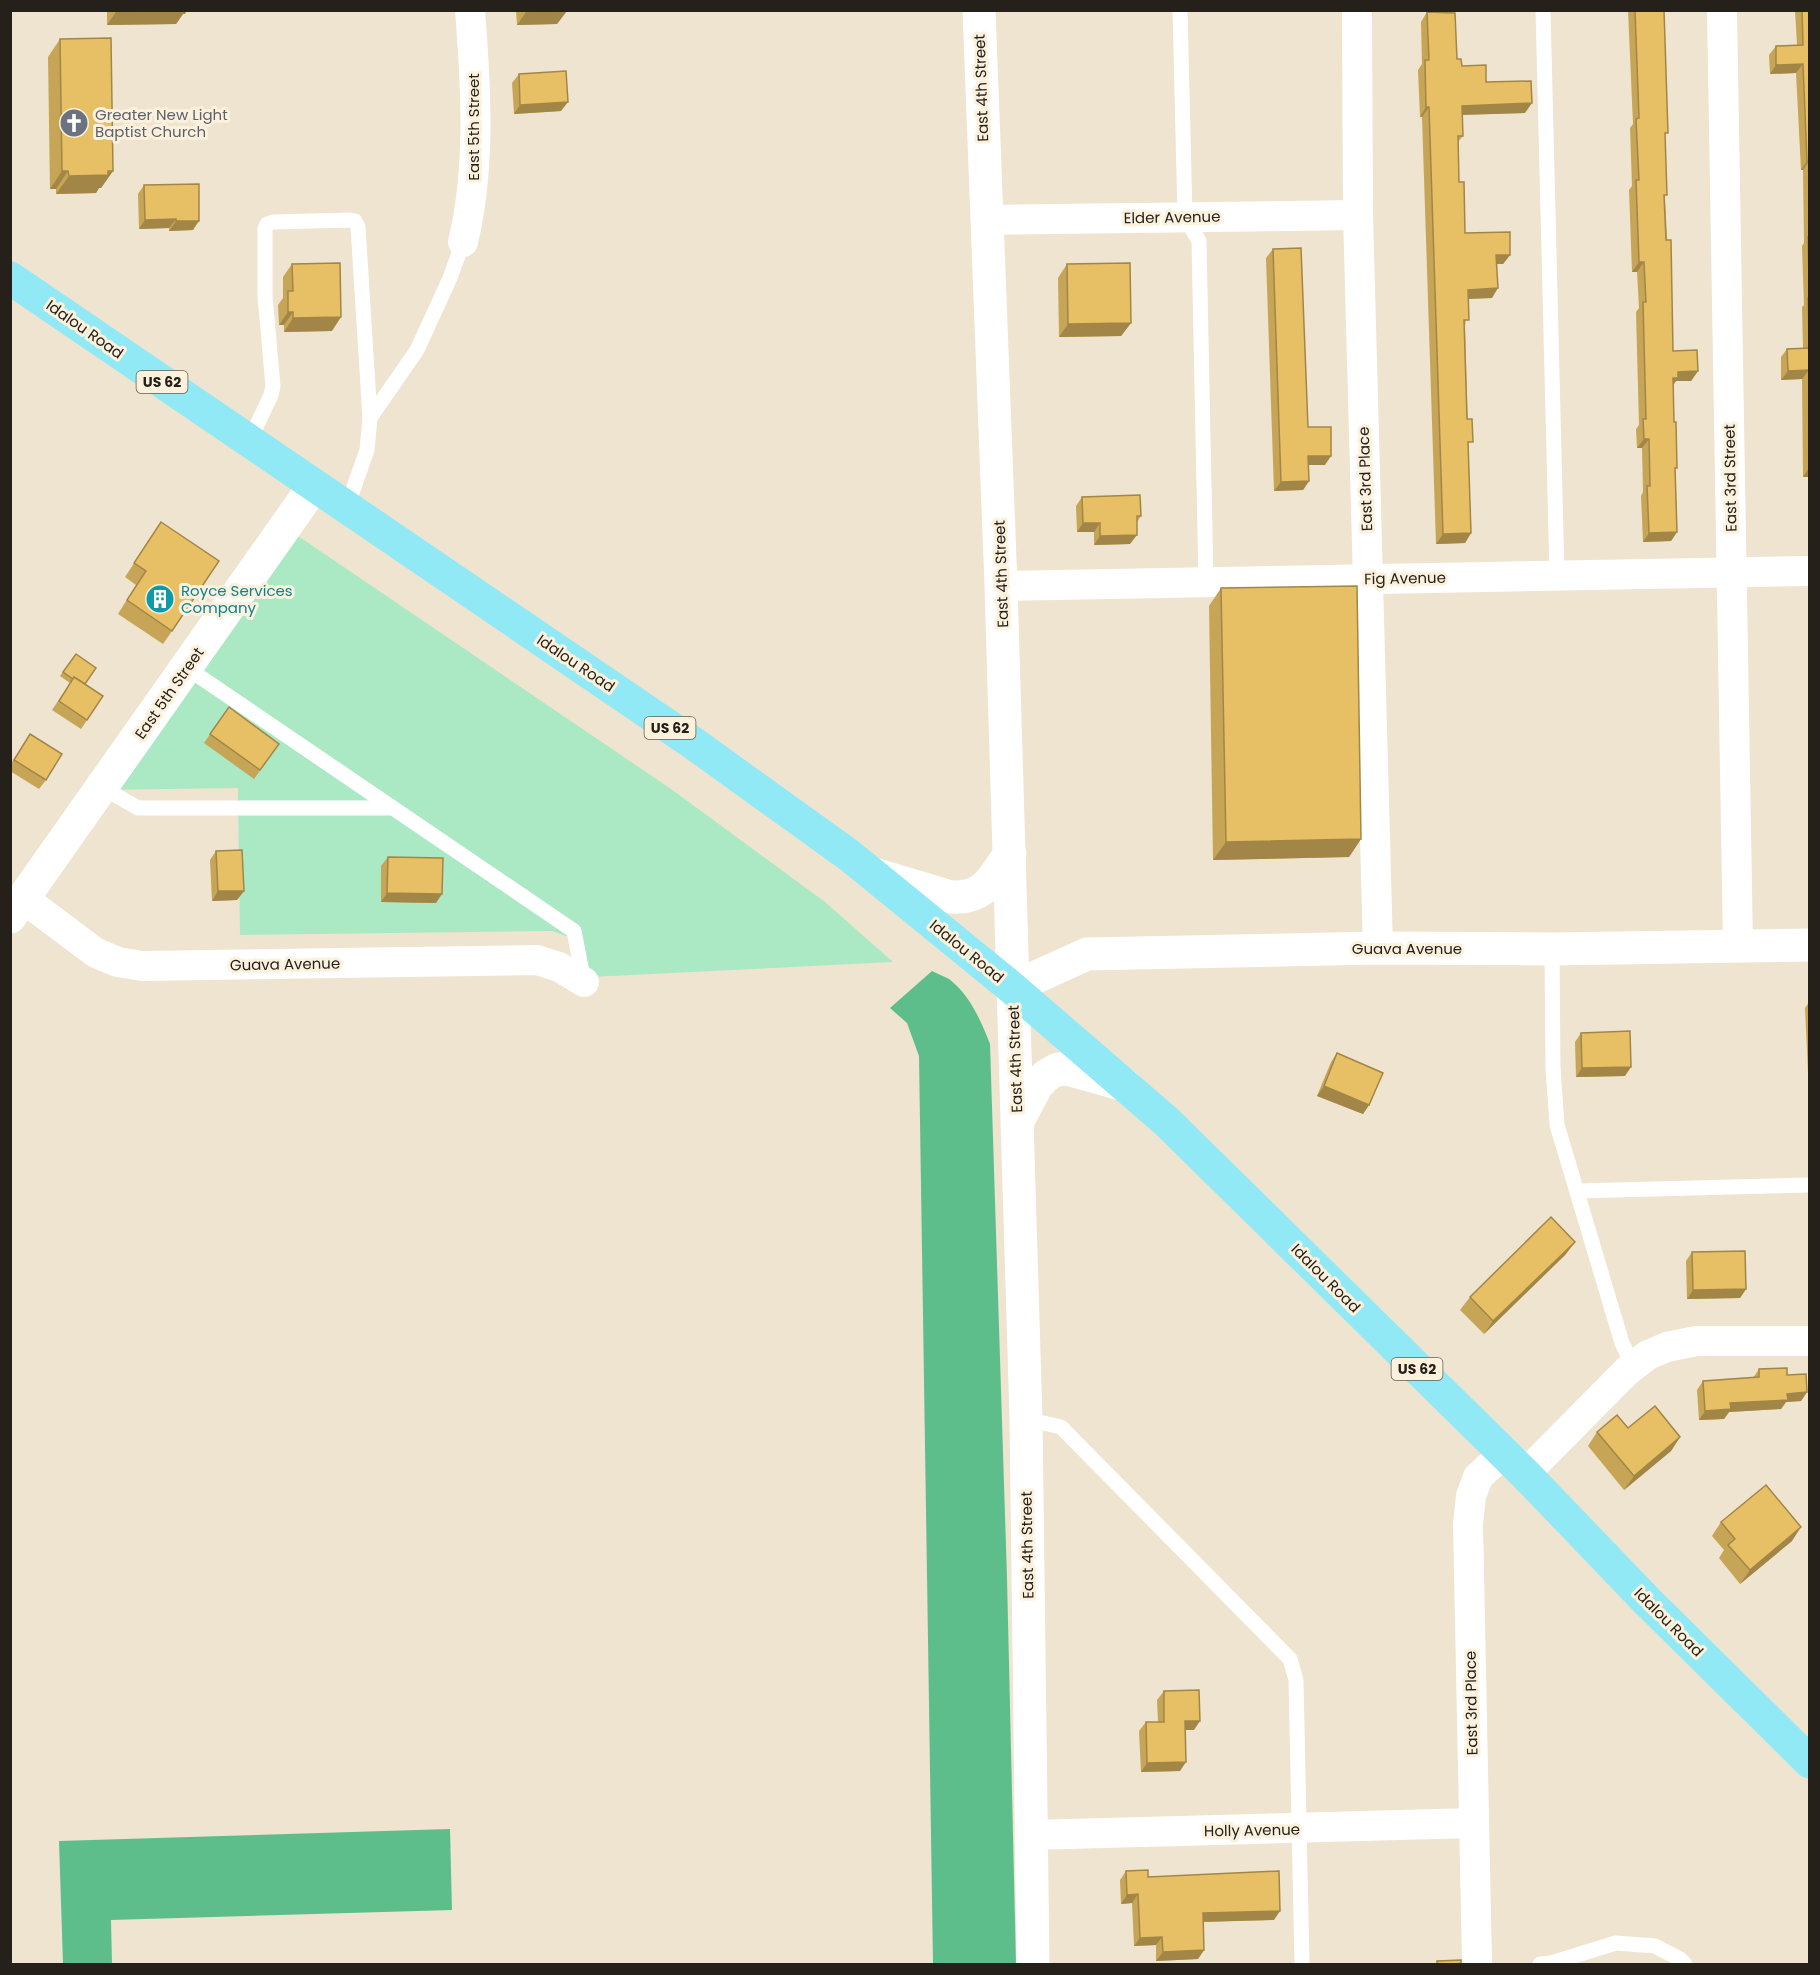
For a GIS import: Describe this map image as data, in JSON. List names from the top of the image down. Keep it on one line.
{"streets":{"main road":["Idalou Road","US 62"],"street":["East 4th Street","East 5th Street","Elder Avenue","East 3rd Street","East 3rd Place","Fig Avenue","Guava Avenue","Holly Avenue"]},"crossings":[["East 4th Street","Elder Avenue"],["East 4th Street","Idalou Road"],["East 4th Street","Fig Avenue"],["East 4th Street","Guava Avenue"],["East 4th Street","Holly Avenue"],["East 5th Street","Idalou Road"],["East 5th Street","Guava Avenue"],["Elder Avenue","East 3rd Place"],["Idalou Road","East 3rd Place"],["Idalou Road","Guava Avenue"],["East 3rd Street","Fig Avenue"],["East 3rd Street","Guava Avenue"],["East 3rd Place","Fig Avenue"],["East 3rd Place","Guava Avenue"],["East 3rd Place","Holly Avenue"]],"places":{"church":["Greater New Light Baptist Church"],"building":["Royce Services Company"]}}
